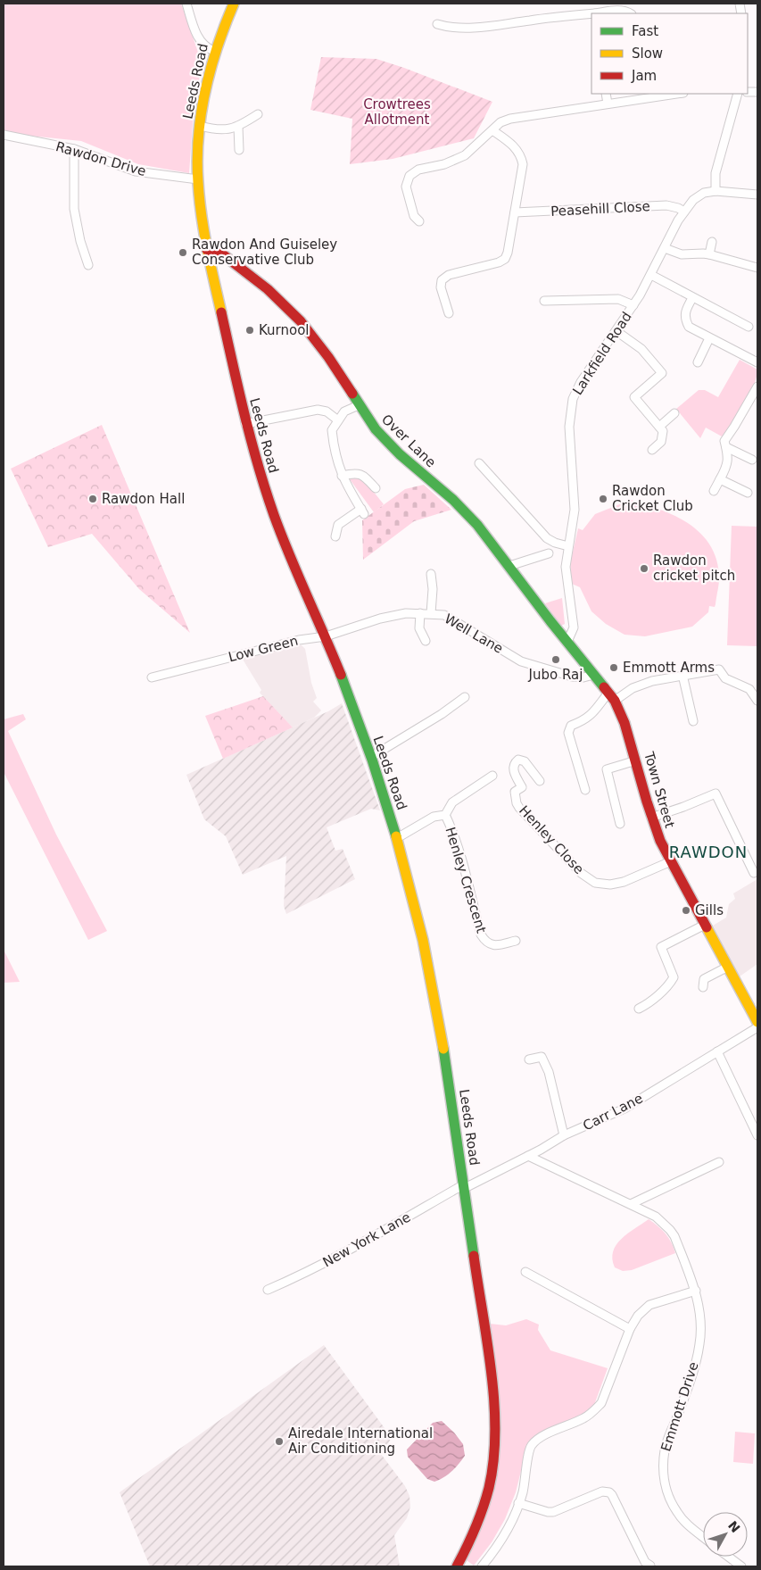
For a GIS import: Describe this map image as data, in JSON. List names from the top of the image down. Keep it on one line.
{"streets":{"main road":["Leeds Road","Over Lane","Town Street"],"street":["Rawdon Drive","Peasehill Close","Larkfield Road","Well Lane","Low Green","Henley Close","Henley Crescent","Carr Lane","New York Lane","Emmott Drive"]},"crossings":[["Leeds Road","Rawdon Drive"],["Leeds Road","Over Lane"],["Leeds Road","Well Lane"],["Leeds Road","Low Green"],["Leeds Road","Carr Lane"],["Leeds Road","New York Lane"],["Peasehill Close","Larkfield Road"],["Larkfield Road","Over Lane"],["Larkfield Road","Town Street"],["Over Lane","Town Street"],["Well Lane","Low Green"],["Well Lane","Town Street"],["Town Street","Henley Close"],["Carr Lane","New York Lane"],["Carr Lane","Emmott Drive"]],"districts":["RAWDON"],"parks":["Crowtrees Allotment"],"places":["Rawdon And Guiseley Conservative Club","Kurnool","Rawdon Hall","Rawdon Cricket Club","Rawdon cricket pitch","Jubo Raj","Emmott Arms","Gills","Airedale International Air Conditioning"],"legend":["Fast","Slow","Jam"],"north":"top right"}
